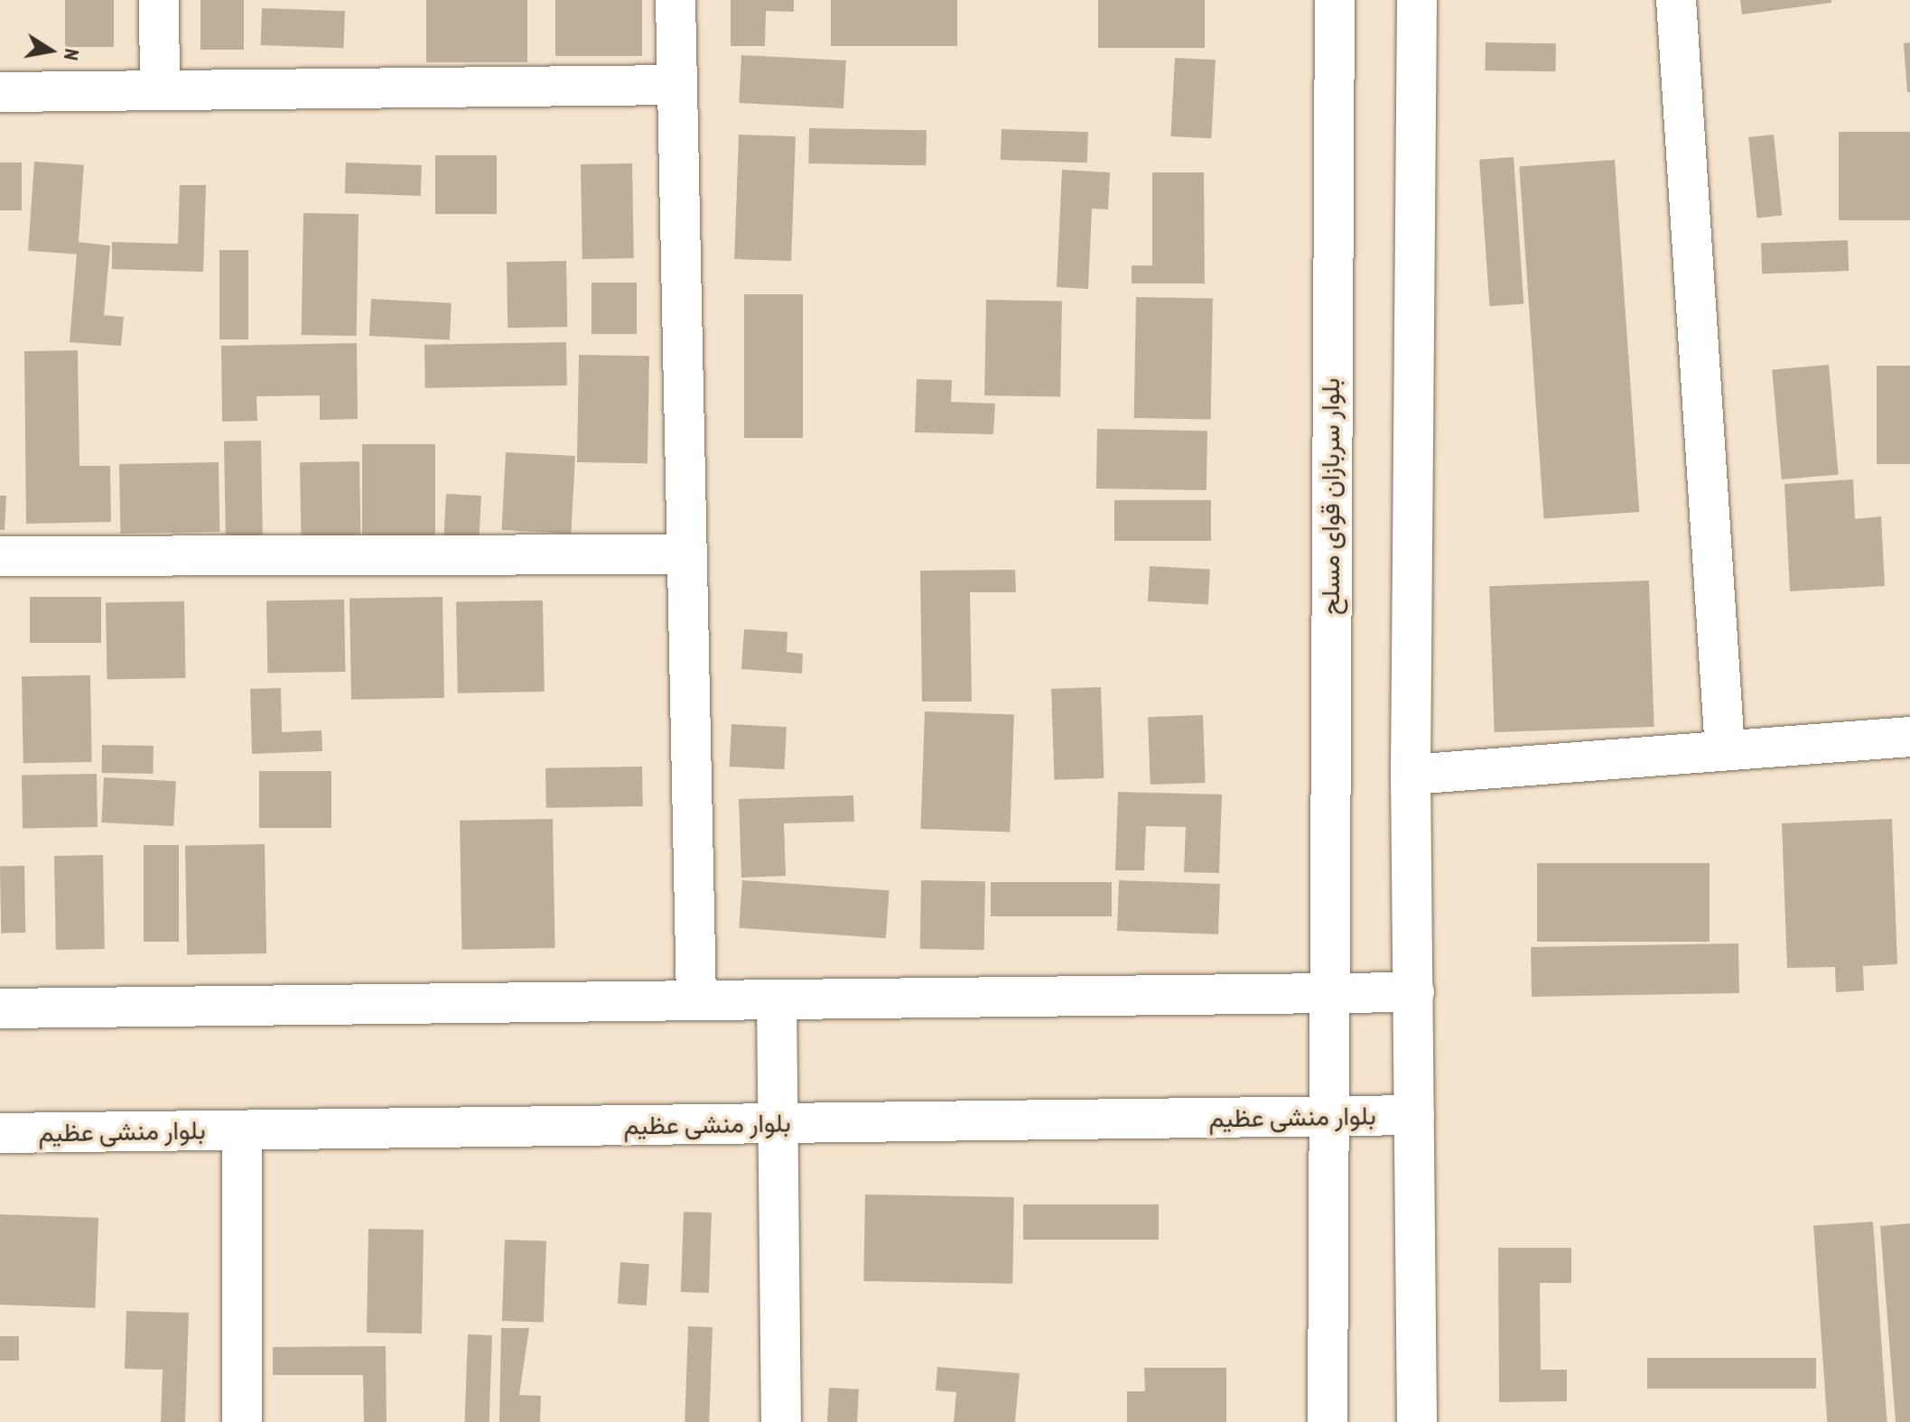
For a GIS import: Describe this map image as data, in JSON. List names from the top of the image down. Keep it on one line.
{"streets":{"main road":["بلوار سربازان قوای مسلح","بلوار منشی عظیم"]},"crossings":[["بلوار سربازان قوای مسلح","بلوار منشی عظیم"]],"north":"right"}
